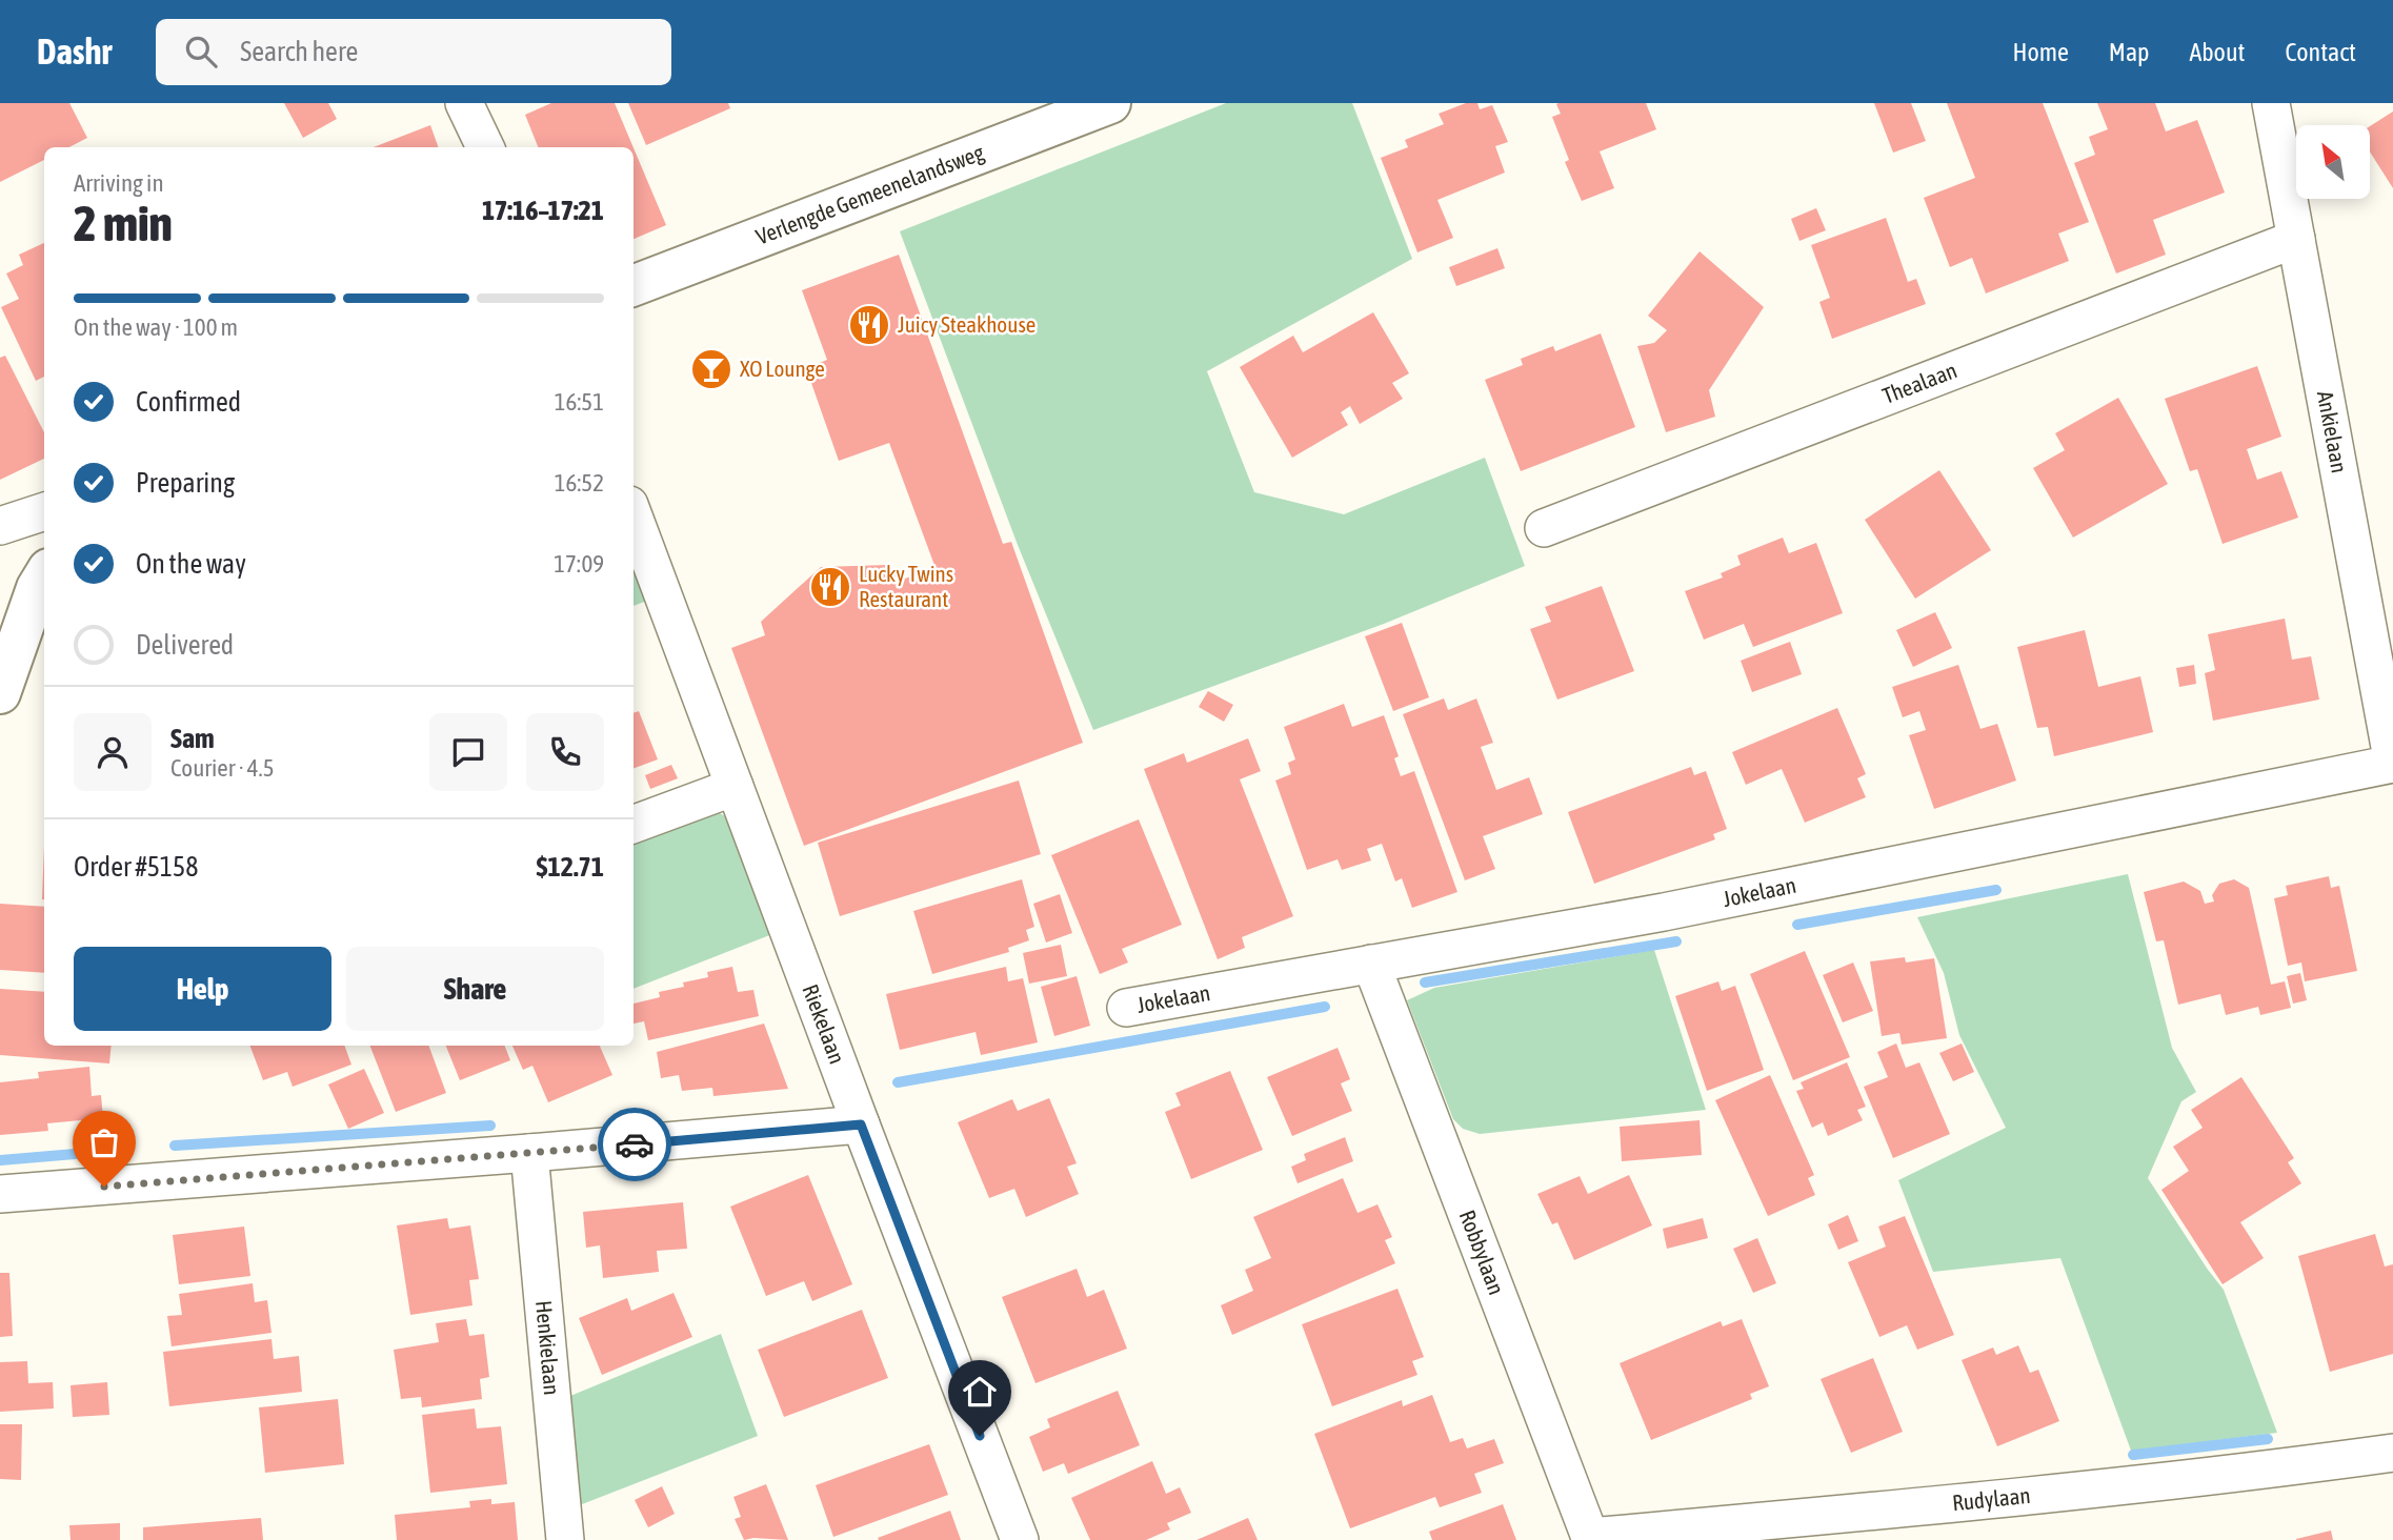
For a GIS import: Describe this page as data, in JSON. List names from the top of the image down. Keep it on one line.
{"streets":{"street":["Verlengde Gemeenelandsweg","Thealaan","Ankielaan","Jokelaan","Riekelaan","Robbylaan","Henkielaan","Rudylaan"]},"crossings":[["Thealaan","Ankielaan"],["Ankielaan","Jokelaan"],["Jokelaan","Robbylaan"],["Robbylaan","Rudylaan"]],"places":{"restaurant":["Juicy Steakhouse","Lucky Twins Restaurant"],"bar":["XO Lounge"]},"north":"top left","page":{"header":"Dashr","search":"Search here","nav":["Home","Map","About","Contact"],"heading":["2 min","Arriving in","17:16–17:21"],"panel":["Sam","Courier · 4.5","Order #5158","$12.71"],"bar":"On the way · 100 m","list":[["Confirmed","16:51"],["Preparing","16:52"],["On the way","17:09"],"Delivered"],"buttons":["Help","Share"]}}
